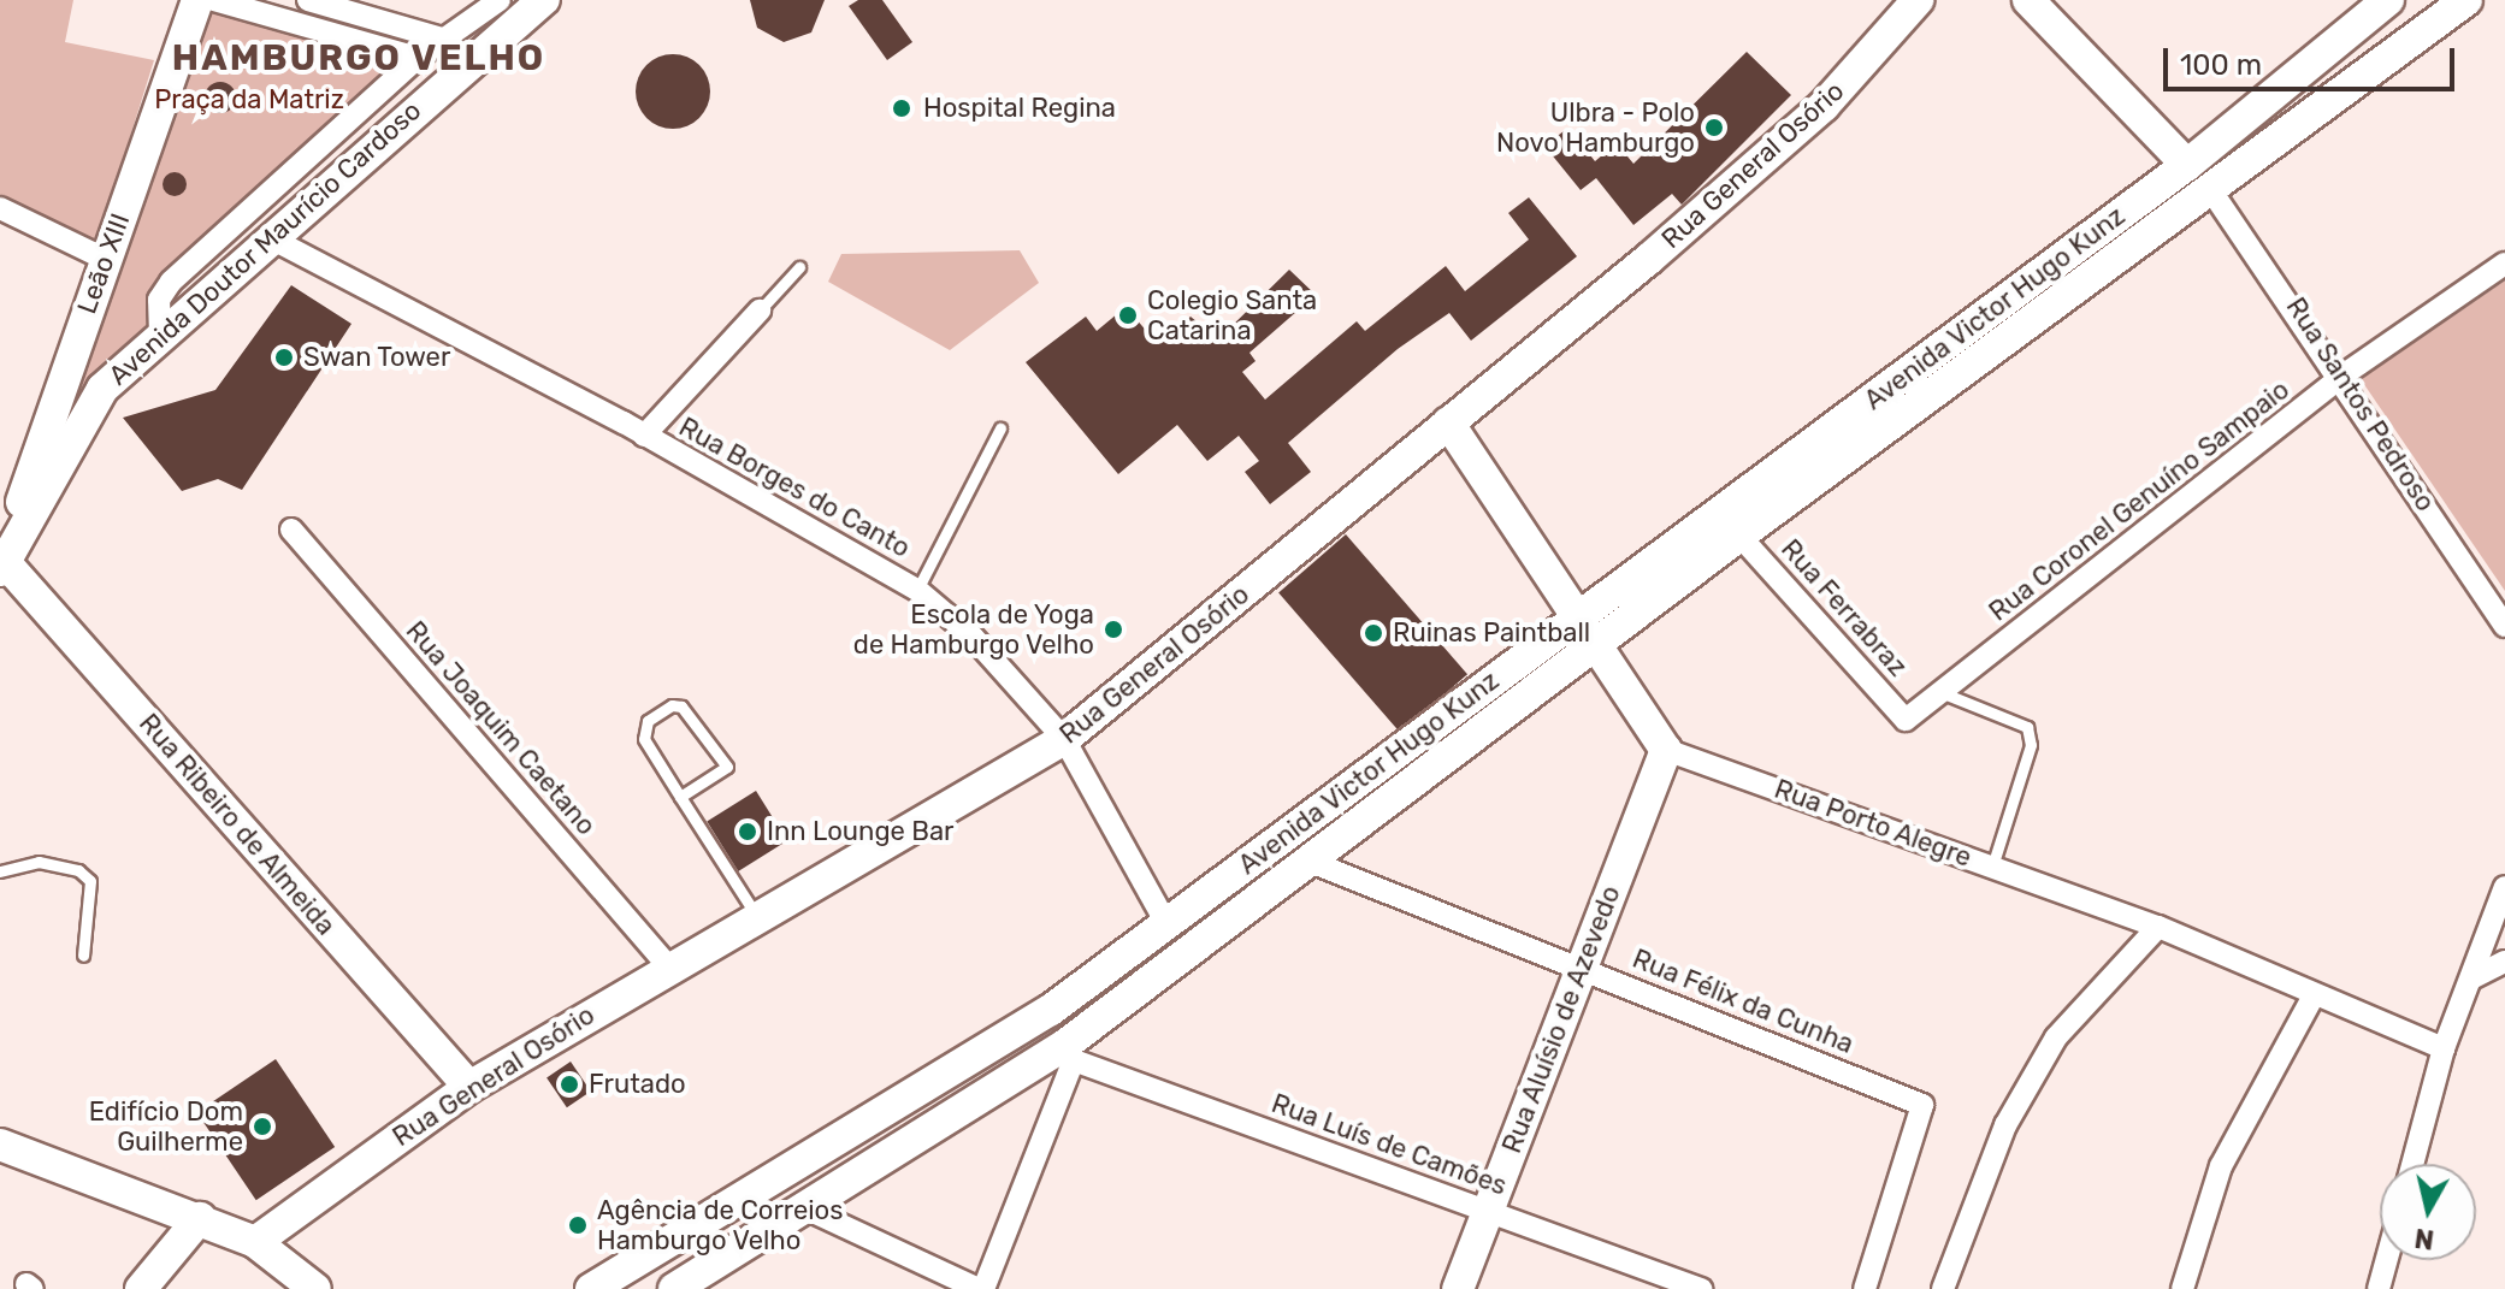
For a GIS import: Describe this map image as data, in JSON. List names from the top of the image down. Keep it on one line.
{"streets":{"main road":["Rua General Osório","Avenida Doutor Maurício Cardoso","Leão XIII","Avenida Victor Hugo Kunz","Rua Ribeiro de Almeida","Rua Aluísio de Azevedo"],"street":["Rua Santos Pedroso","Rua Borges do Canto","Rua Coronel Genuíno Sampaio","Rua Ferrabraz","Rua Joaquim Caetano","Rua Porto Alegre","Rua Félix da Cunha","Rua Luís de Camões"]},"crossings":[["Rua General Osório","Rua Borges do Canto"],["Rua General Osório","Rua Joaquim Caetano"],["Rua General Osório","Rua Ribeiro de Almeida"],["Avenida Doutor Maurício Cardoso","Leão XIII"],["Avenida Doutor Maurício Cardoso","Rua Borges do Canto"],["Avenida Doutor Maurício Cardoso","Rua Ribeiro de Almeida"],["Leão XIII","Rua Ribeiro de Almeida"],["Avenida Victor Hugo Kunz","Rua Santos Pedroso"],["Avenida Victor Hugo Kunz","Rua Borges do Canto"],["Avenida Victor Hugo Kunz","Rua Ferrabraz"],["Avenida Victor Hugo Kunz","Rua Félix da Cunha"],["Avenida Victor Hugo Kunz","Rua Luís de Camões"],["Rua Santos Pedroso","Rua Coronel Genuíno Sampaio"],["Rua Coronel Genuíno Sampaio","Rua Ferrabraz"],["Rua Porto Alegre","Rua Aluísio de Azevedo"],["Rua Félix da Cunha","Rua Aluísio de Azevedo"],["Rua Aluísio de Azevedo","Rua Luís de Camões"]],"districts":["HAMBURGO VELHO"],"parks":["Praça da Matriz"],"places":["Hospital Regina","Ulbra - Polo Novo Hamburgo","Colegio Santa Catarina","Swan Tower","Escola de Yoga de Hamburgo Velho","Ruinas Paintball","Inn Lounge Bar","Frutado","Edifício Dom Guilherme","Agência de Correios Hamburgo Velho"],"scale_bar":"100 m","north":"bottom"}
